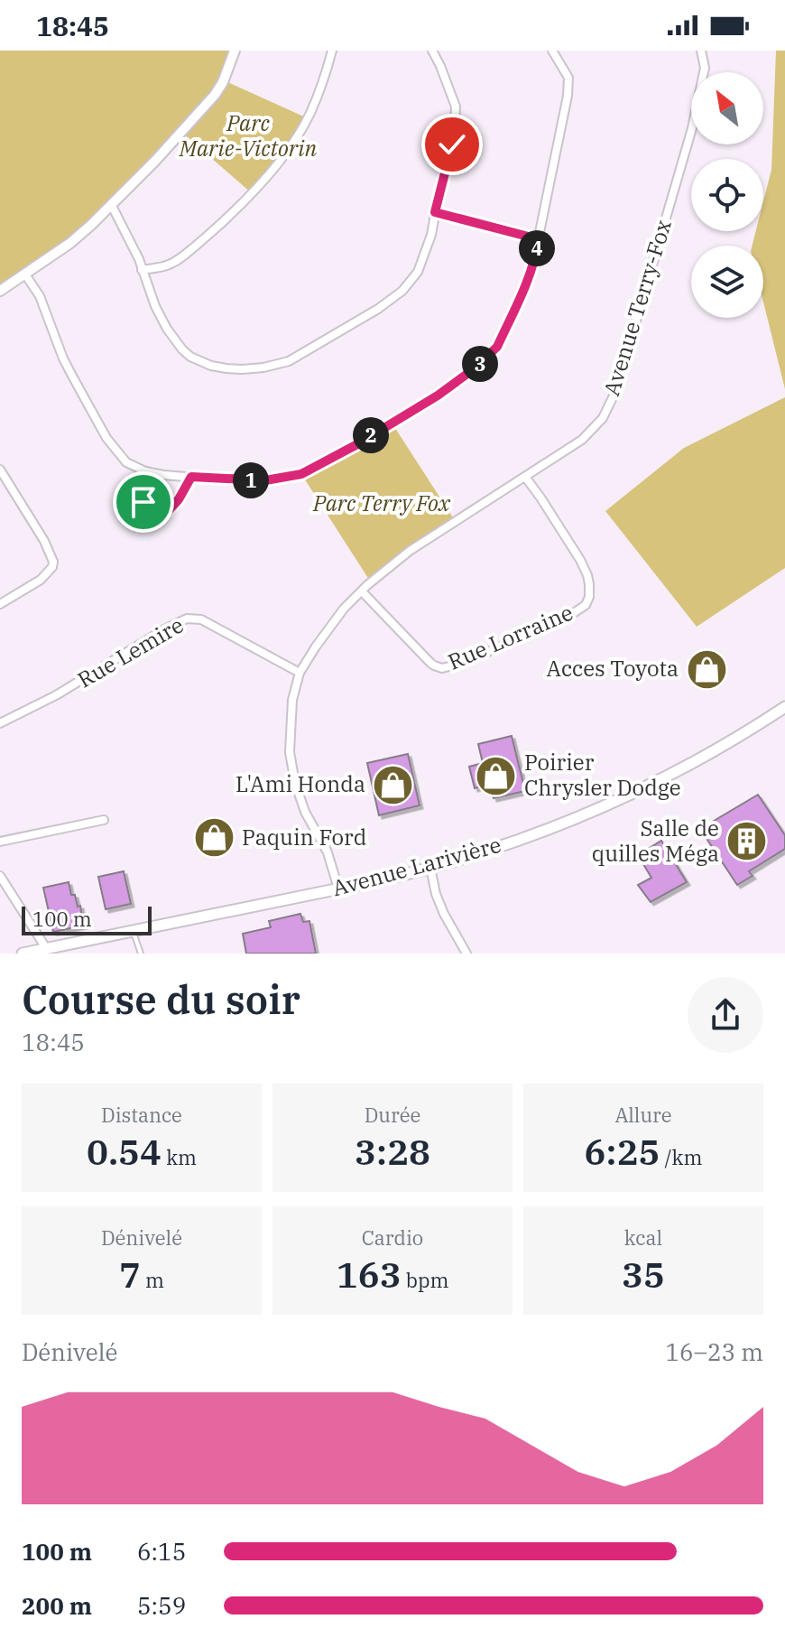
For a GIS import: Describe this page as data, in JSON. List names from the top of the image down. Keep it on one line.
{"streets":{"main road":["Avenue Larivière"],"street":["Avenue Terry-Fox","Rue Lorraine","Rue Lemire"]},"crossings":[["Avenue Terry-Fox","Rue Lorraine"],["Avenue Terry-Fox","Rue Lemire"],["Avenue Terry-Fox","Avenue Larivière"]],"parks":["Parc Marie-Victorin","Parc Terry Fox"],"places":{"shop":["Acces Toyota","Poirier Chrysler Dodge","L'Ami Honda","Paquin Ford"],"building":["Salle de quilles Méga"]},"scale_bar":"100 m","north":"top left","page":{"status":"18:45","pins":["4","3","2","1"],"scale":"100 m","heading":["Course du soir","18:45"],"stats":[["Distance","0.54 km"],["Durée","3:28"],["Allure","6:25 /km"],["Dénivelé","7 m"],["Cardio","163 bpm"],["kcal","35"]],"chart":["Dénivelé","16–23 m"],"list":[{"name":"100 m","note":"6:15"},{"name":"200 m","note":"5:59"}]}}
